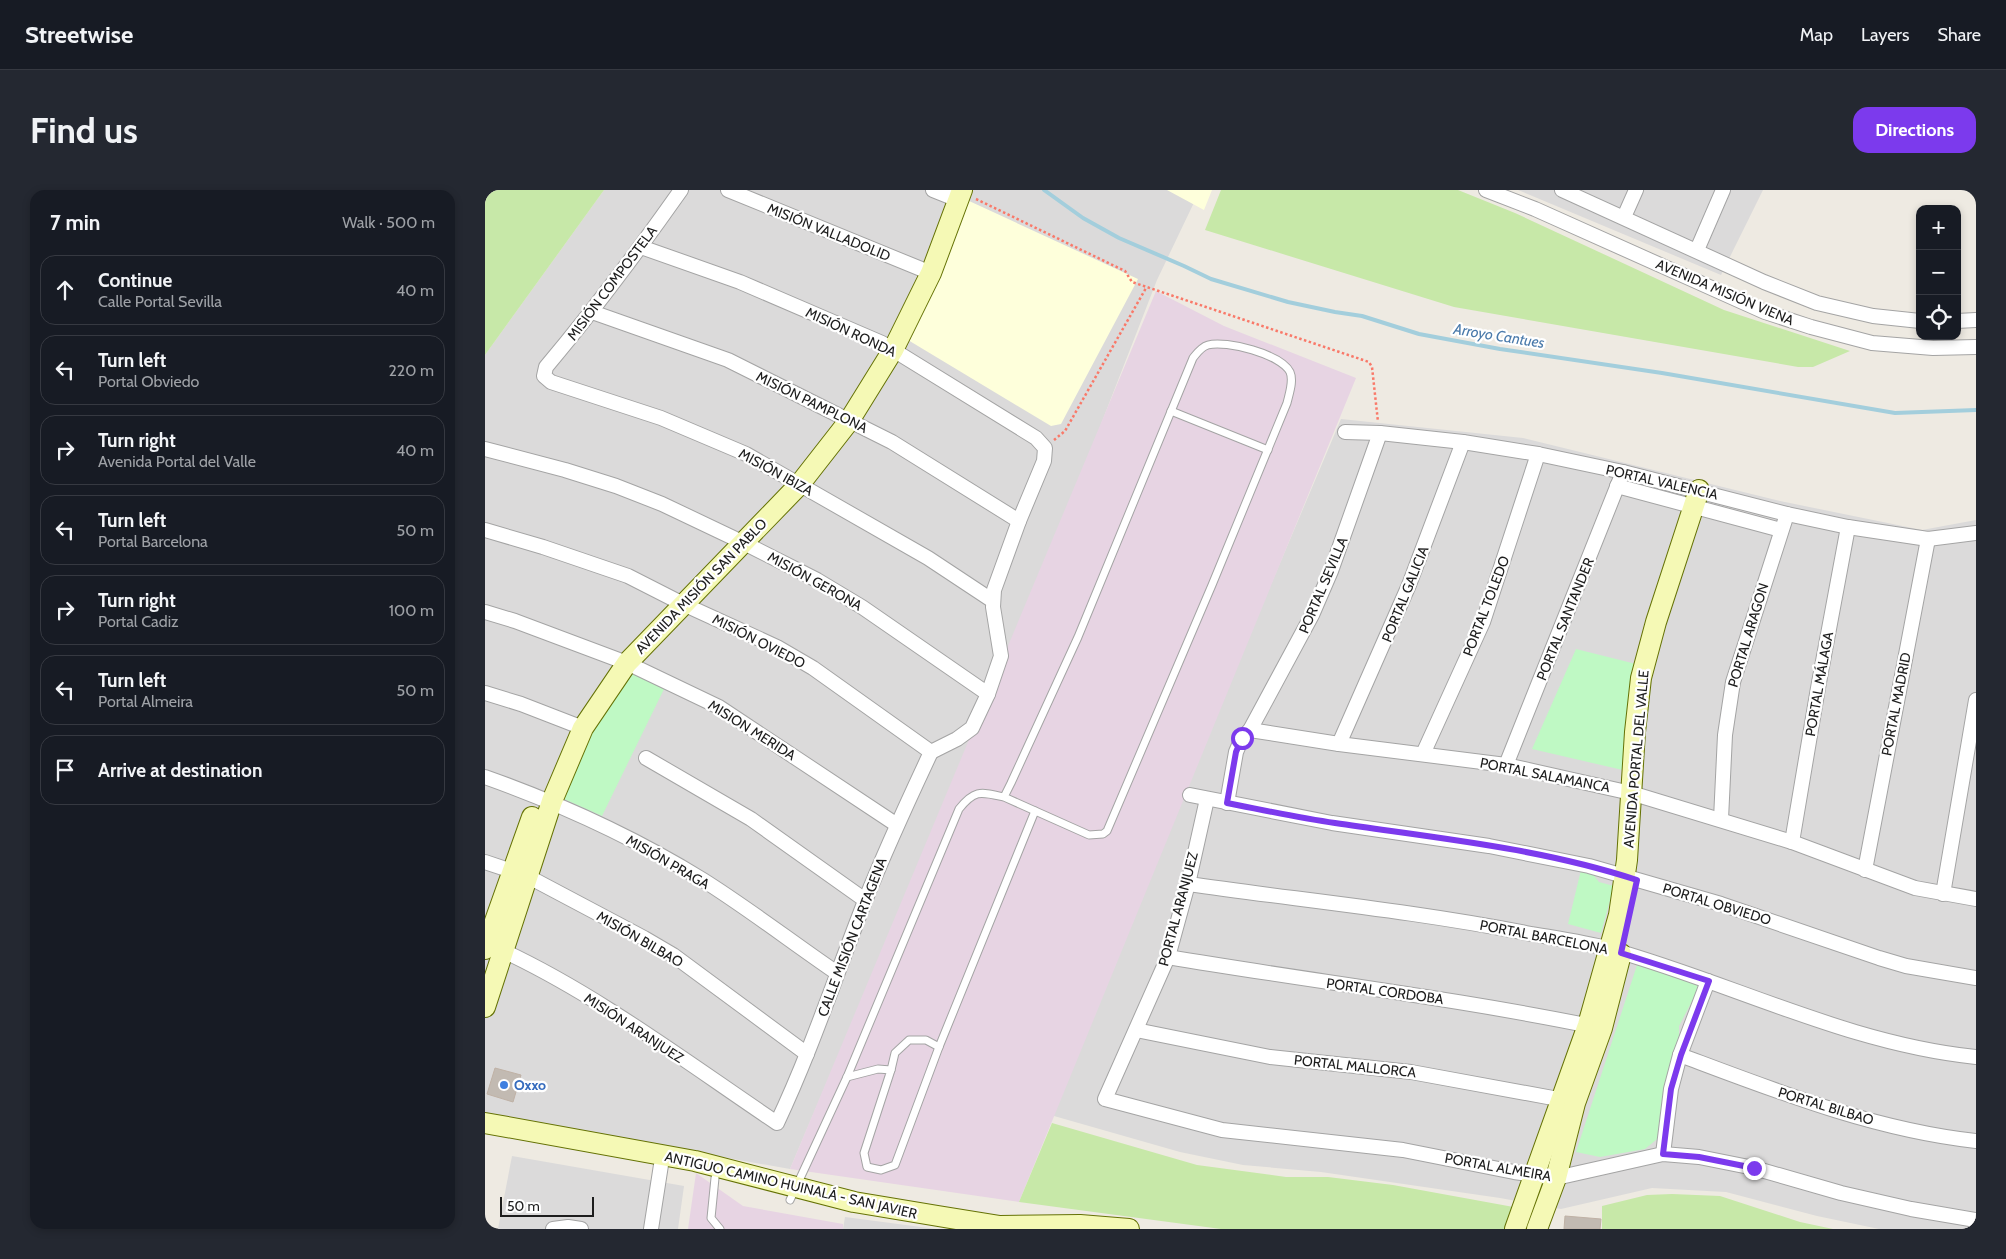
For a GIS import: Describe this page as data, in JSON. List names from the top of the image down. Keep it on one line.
{"streets":{"street":["MISIÓN VALLADOLID","MISIÓN COMPOSTELA","AVENIDA MISIÓN VIENA","MISIÓN RONDA","MISIÓN PAMPLONA","MISIÓN IBIZA","PORTAL VALENCIA","MISIÓN GERONA","PORTAL SEVILLA","AVENIDA MISIÓN SAN PABLO","PORTAL GALICIA","PORTAL TOLEDO","PORTAL SANTANDER","PORTAL ARAGON","MISIÓN OVIEDO","PORTAL MÁLAGA","PORTAL MADRID","MISION MERIDA","AVENIDA PORTAL DEL VALLE","PORTAL SALAMANCA","MISIÓN PRAGA","PORTAL OBVIEDO","PORTAL ARANJUEZ","CALLE MISIÓN CARTAGENA","PORTAL BARCELONA","MISIÓN BILBAO","PORTAL CORDOBA","MISIÓN ARANJUEZ","PORTAL MALLORCA","PORTAL BILBAO","PORTAL ALMEIRA","ANTIGUO CAMINO HUINALÁ - SAN JAVIER"]},"crossings":[["MISIÓN VALLADOLID","AVENIDA MISIÓN SAN PABLO"],["MISIÓN COMPOSTELA","MISIÓN RONDA"],["MISIÓN COMPOSTELA","MISIÓN PAMPLONA"],["MISIÓN COMPOSTELA","MISIÓN IBIZA"],["MISIÓN RONDA","AVENIDA MISIÓN SAN PABLO"],["MISIÓN PAMPLONA","AVENIDA MISIÓN SAN PABLO"],["MISIÓN IBIZA","AVENIDA MISIÓN SAN PABLO"],["PORTAL VALENCIA","PORTAL SEVILLA"],["PORTAL VALENCIA","PORTAL GALICIA"],["PORTAL VALENCIA","PORTAL TOLEDO"],["PORTAL VALENCIA","PORTAL SANTANDER"],["PORTAL VALENCIA","PORTAL ARAGON"],["PORTAL VALENCIA","PORTAL MÁLAGA"],["PORTAL VALENCIA","PORTAL MADRID"],["PORTAL VALENCIA","AVENIDA PORTAL DEL VALLE"],["MISIÓN GERONA","AVENIDA MISIÓN SAN PABLO"],["PORTAL SEVILLA","PORTAL SALAMANCA"],["PORTAL SEVILLA","PORTAL OBVIEDO"],["AVENIDA MISIÓN SAN PABLO","MISIÓN OVIEDO"],["AVENIDA MISIÓN SAN PABLO","MISION MERIDA"],["AVENIDA MISIÓN SAN PABLO","MISIÓN PRAGA"],["AVENIDA MISIÓN SAN PABLO","MISIÓN BILBAO"],["AVENIDA MISIÓN SAN PABLO","MISIÓN ARANJUEZ"],["PORTAL GALICIA","PORTAL SALAMANCA"],["PORTAL TOLEDO","PORTAL SALAMANCA"],["PORTAL SANTANDER","PORTAL SALAMANCA"],["PORTAL ARAGON","PORTAL SALAMANCA"],["MISIÓN OVIEDO","CALLE MISIÓN CARTAGENA"],["PORTAL MÁLAGA","PORTAL SALAMANCA"],["PORTAL MADRID","PORTAL SALAMANCA"],["MISION MERIDA","CALLE MISIÓN CARTAGENA"],["AVENIDA PORTAL DEL VALLE","PORTAL SALAMANCA"],["AVENIDA PORTAL DEL VALLE","PORTAL OBVIEDO"],["AVENIDA PORTAL DEL VALLE","PORTAL BARCELONA"],["AVENIDA PORTAL DEL VALLE","PORTAL CORDOBA"],["AVENIDA PORTAL DEL VALLE","PORTAL MALLORCA"],["AVENIDA PORTAL DEL VALLE","PORTAL ALMEIRA"],["MISIÓN PRAGA","CALLE MISIÓN CARTAGENA"],["PORTAL OBVIEDO","PORTAL ARANJUEZ"],["PORTAL ARANJUEZ","PORTAL BARCELONA"],["PORTAL ARANJUEZ","PORTAL CORDOBA"],["PORTAL ARANJUEZ","PORTAL MALLORCA"],["PORTAL ARANJUEZ","PORTAL ALMEIRA"],["CALLE MISIÓN CARTAGENA","MISIÓN BILBAO"],["CALLE MISIÓN CARTAGENA","MISIÓN ARANJUEZ"]],"water":["Arroyo Cantues"],"places":["Oxxo"],"scale_bar":"50 m","page":{"header":"Streetwise","nav":["Map","Layers","Share"],"buttons":"Directions","title":"Find us","heading":["7 min","Walk · 500 m"],"map_buttons":["+","−"],"list":[["Continue","Calle Portal Sevilla","40 m"],["Turn left","Portal Obviedo","220 m"],["Turn right","Avenida Portal del Valle","40 m"],["Turn left","Portal Barcelona","50 m"],["Turn right","Portal Cadiz","100 m"],["Turn left","Portal Almeira","50 m"],"Arrive at destination"],"scale":"50 m"}}
